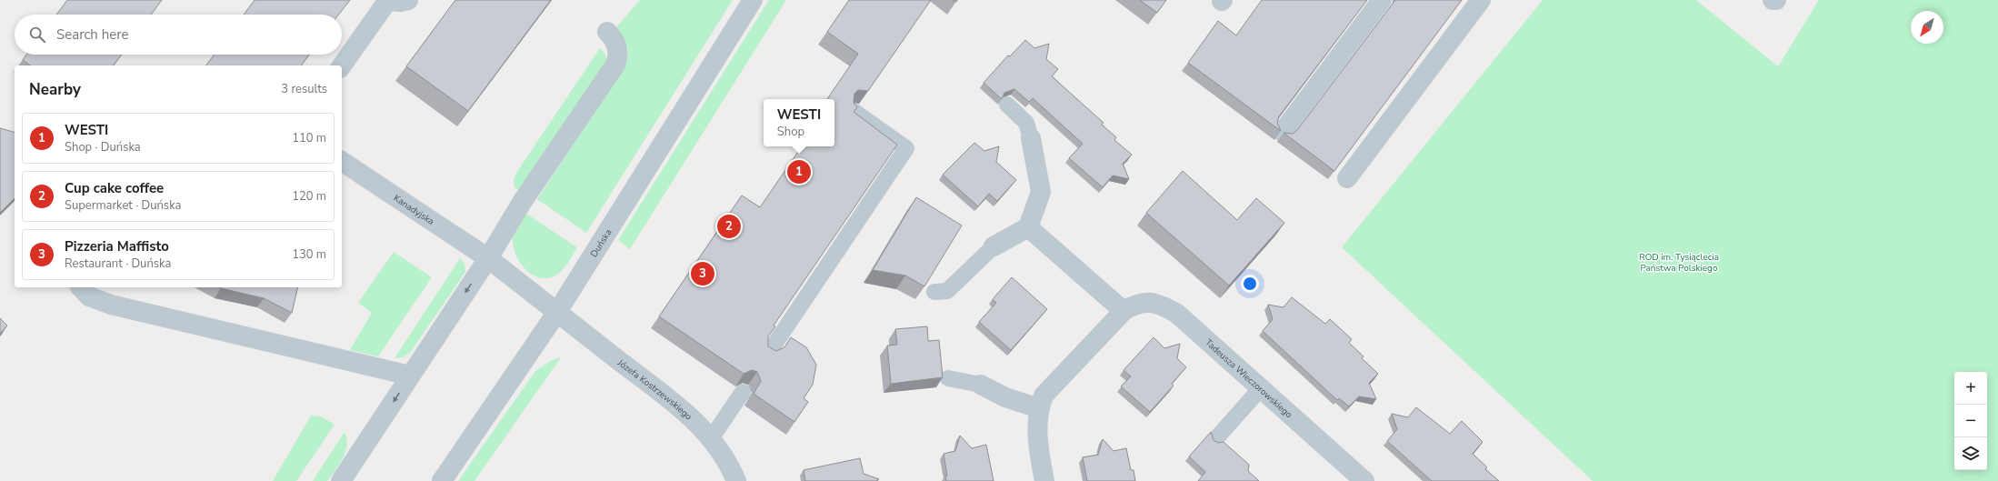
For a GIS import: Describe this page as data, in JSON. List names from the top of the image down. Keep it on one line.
{"streets":{"street":["Kanadyjska","Duńska","Tadeusza Wieczorowskiego","Józefa Kostrzewskiego"]},"crossings":[["Kanadyjska","Duńska"],["Kanadyjska","Józefa Kostrzewskiego"],["Duńska","Józefa Kostrzewskiego"]],"parks":["ROD im. Tysiąclecia Państwa Polskiego"],"north":"bottom left","page":{"search":"Search here","heading":["Nearby","3 results"],"popup":["WESTI","Shop"],"list":[{"mark":"1","name":"WESTI","note":"Shop · Duńska","value":"110 m"},{"mark":"2","name":"Cup cake coffee","note":"Supermarket · Duńska","value":"120 m"},{"mark":"3","name":"Pizzeria Maffisto","note":"Restaurant · Duńska","value":"130 m"}],"pins":["1","2","3"],"map_buttons":["+","−"]}}
